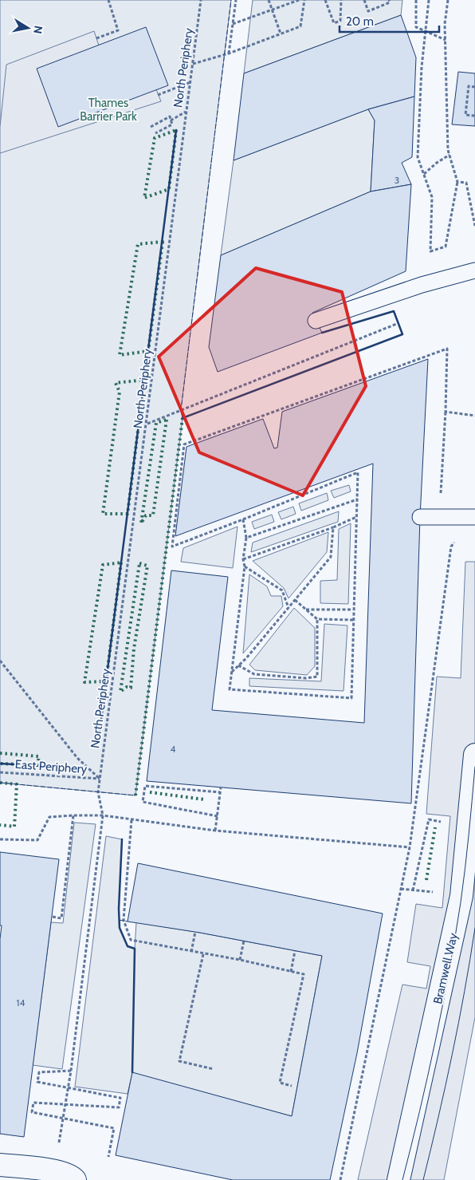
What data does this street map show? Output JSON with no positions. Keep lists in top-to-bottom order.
{
  "streets": {
    "street": ["Bramwell Way"],
    "path": ["North Periphery", "East Periphery"]
  },
  "crossings": [
    ["North Periphery", "East Periphery"]
  ],
  "parks": ["Thames Barrier Park"],
  "house_numbers": ["3", "4", "14"],
  "scale_bar": "20 m",
  "north": "right"
}
